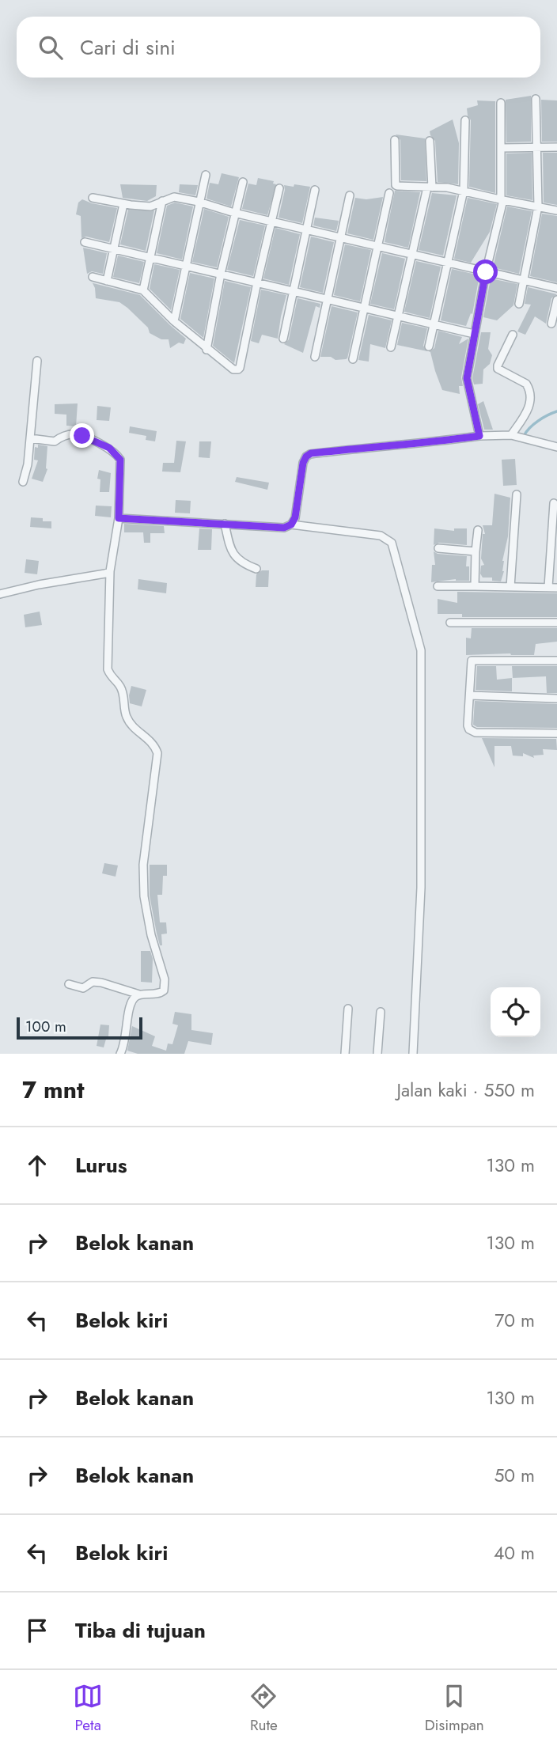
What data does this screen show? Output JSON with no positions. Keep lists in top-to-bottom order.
{
  "scale_bar": "100 m",
  "page": {
    "search": "Cari di sini",
    "scale": "100 m",
    "heading": ["7 mnt", "Jalan kaki · 550 m"],
    "list": [
      ["Lurus", "130 m"],
      ["Belok kanan", "130 m"],
      ["Belok kiri", "70 m"],
      ["Belok kanan", "130 m"],
      ["Belok kanan", "50 m"],
      ["Belok kiri", "40 m"],
      "Tiba di tujuan"
    ],
    "nav": ["Peta", "Rute", "Disimpan"]
  }
}
